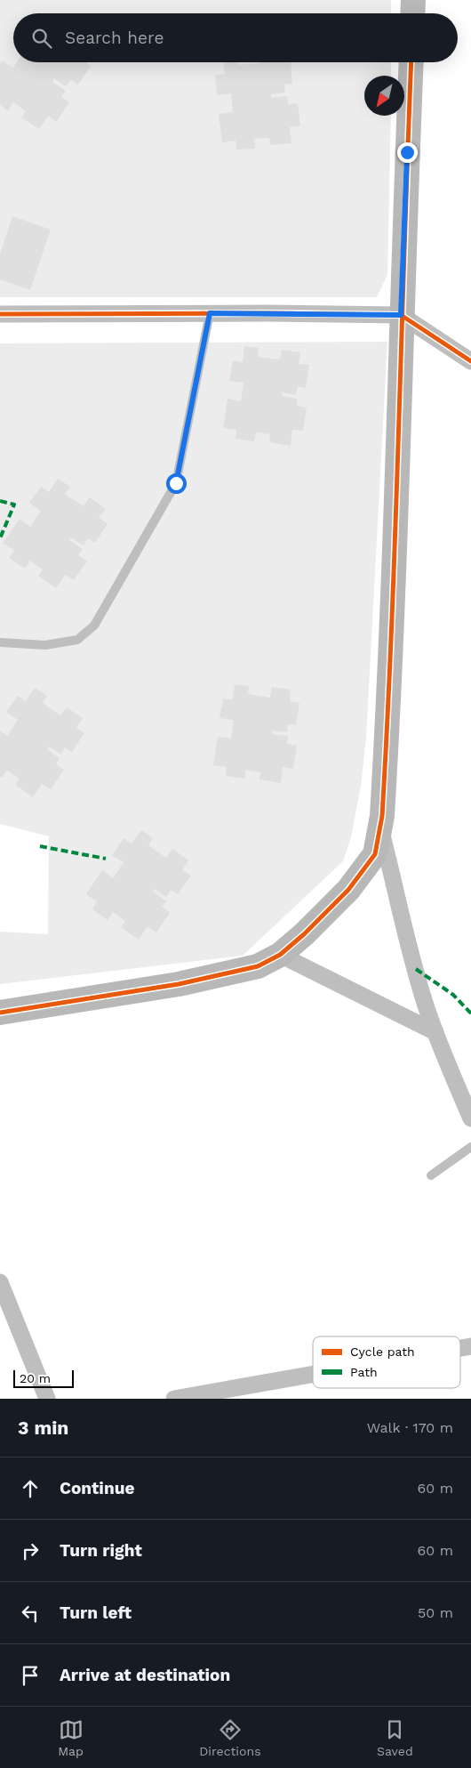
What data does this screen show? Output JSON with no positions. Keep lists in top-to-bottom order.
{
  "legend": ["Cycle path", "Path"],
  "scale_bar": "20 m",
  "north": "bottom left",
  "page": {
    "search": "Search here",
    "scale": "20 m",
    "heading": ["3 min", "Walk · 170 m"],
    "list": [
      ["Continue", "60 m"],
      ["Turn right", "60 m"],
      ["Turn left", "50 m"],
      "Arrive at destination"
    ],
    "nav": ["Map", "Directions", "Saved"]
  }
}
